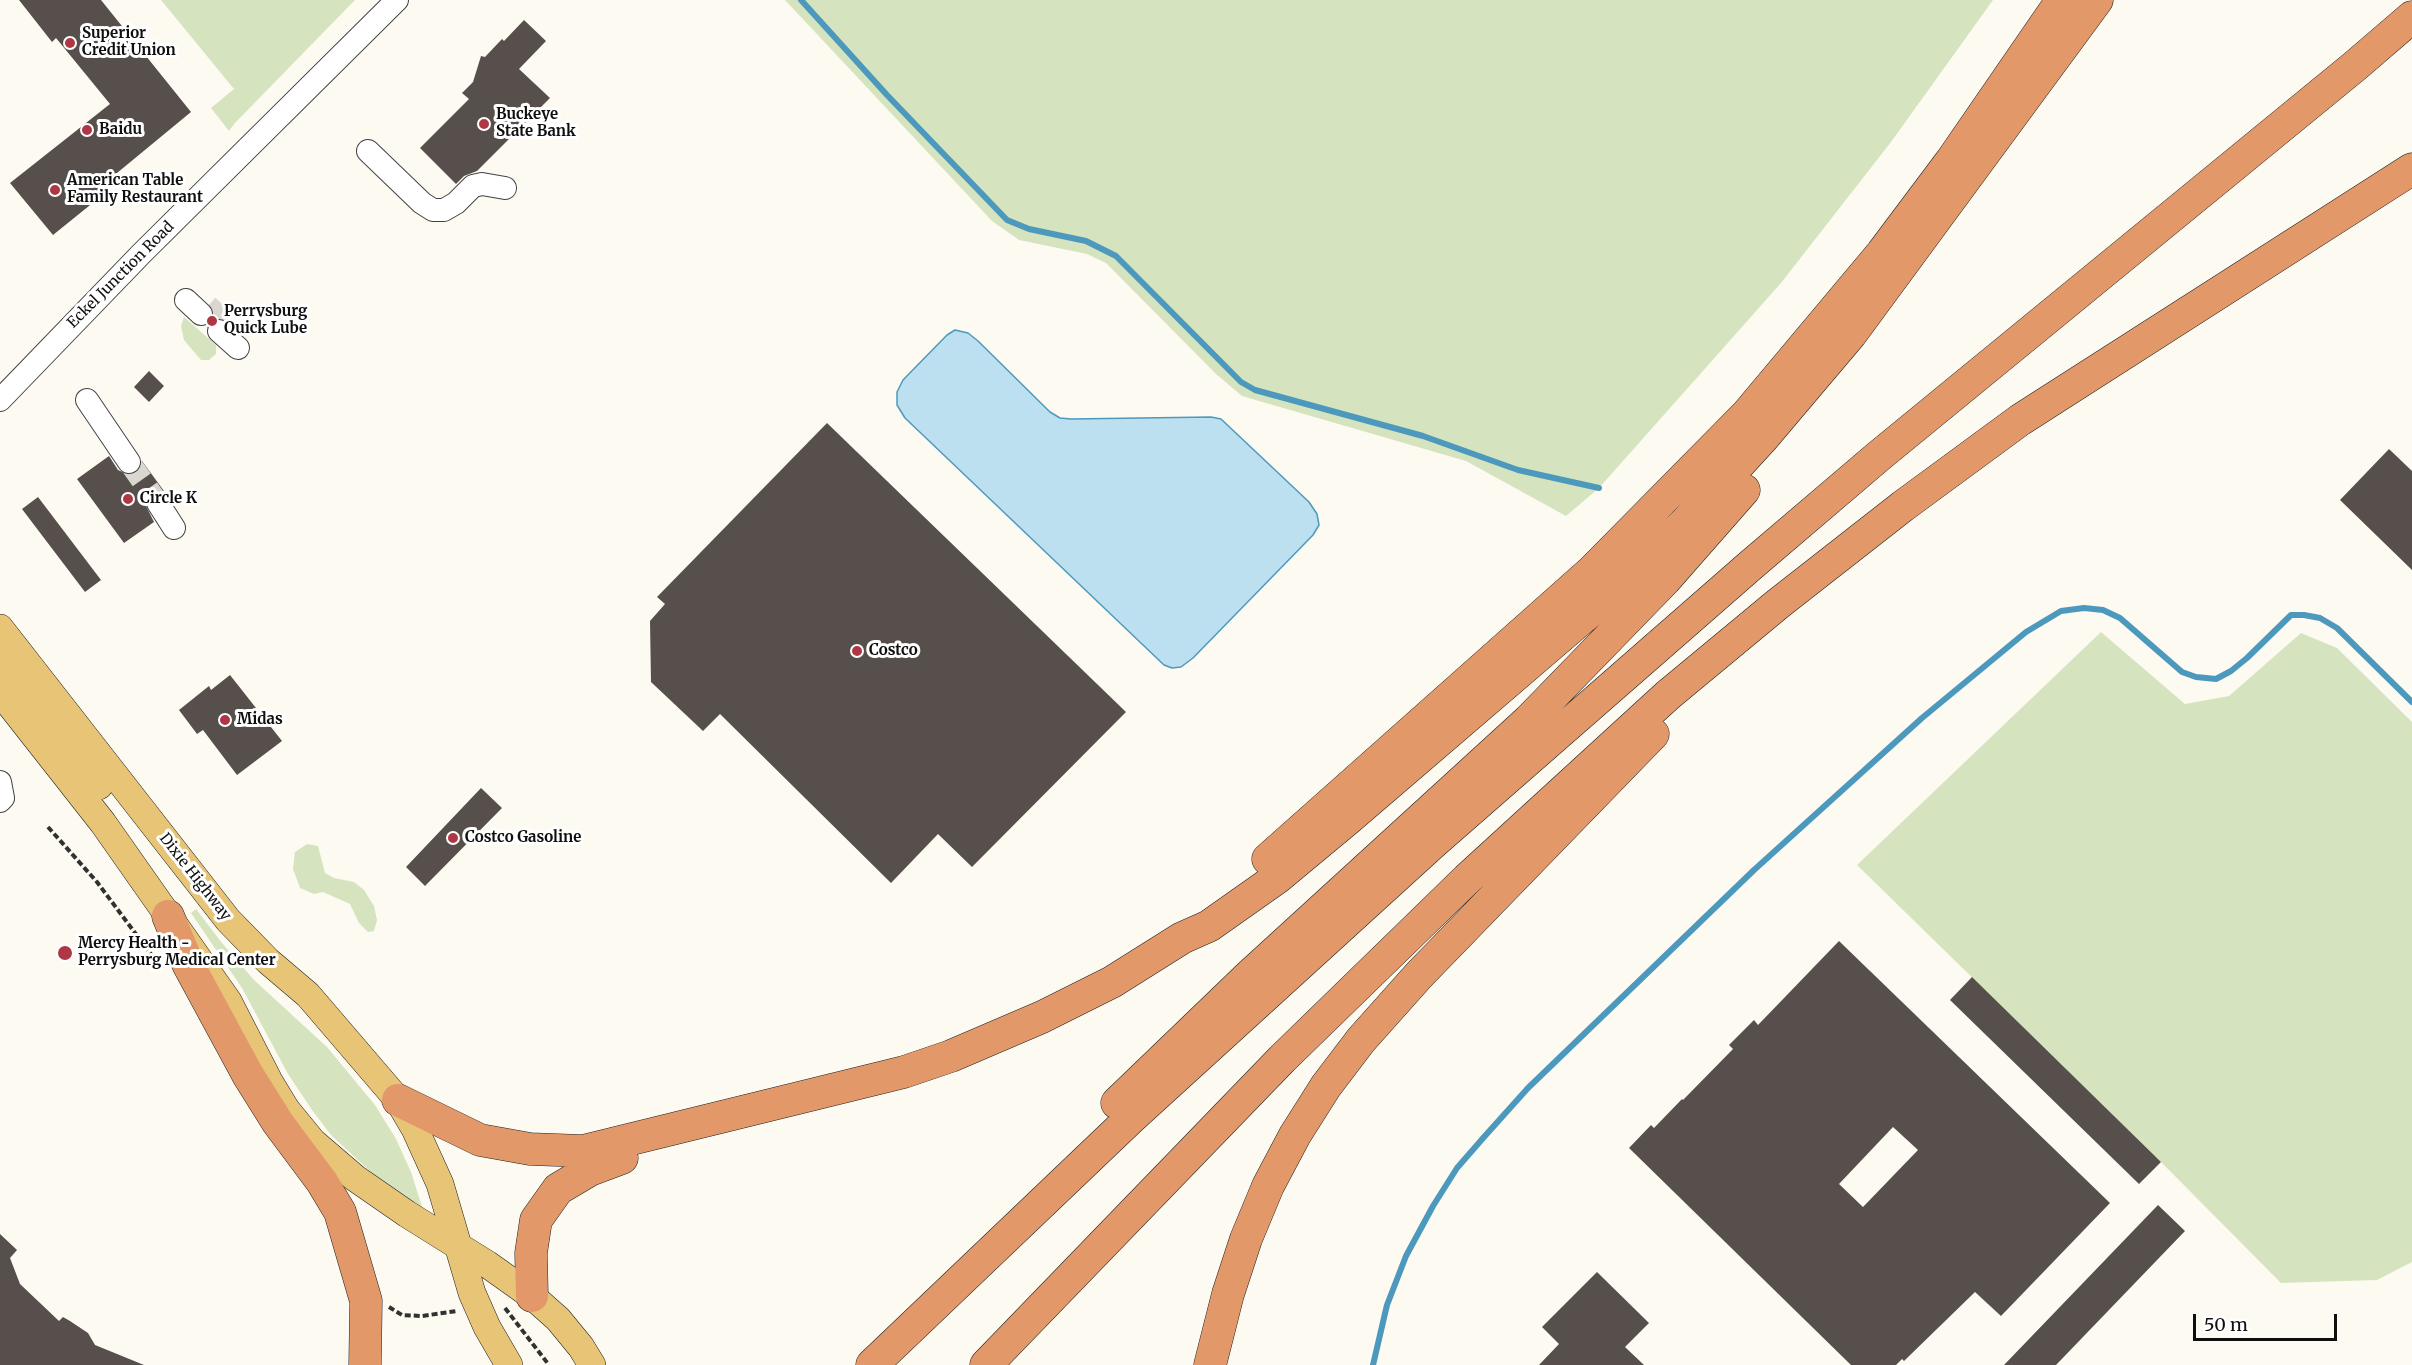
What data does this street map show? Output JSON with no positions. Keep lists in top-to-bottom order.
{
  "streets": {
    "main road": ["Dixie Highway"],
    "street": ["Eckel Junction Road"]
  },
  "places": [
    "Superior Credit Union",
    "Buckeye State Bank",
    "Baidu",
    "American Table Family Restaurant",
    "Perrysburg Quick Lube",
    "Circle K",
    "Costco",
    "Midas",
    "Costco Gasoline",
    "Mercy Health - Perrysburg Medical Center"
  ],
  "scale_bar": "50 m"
}
